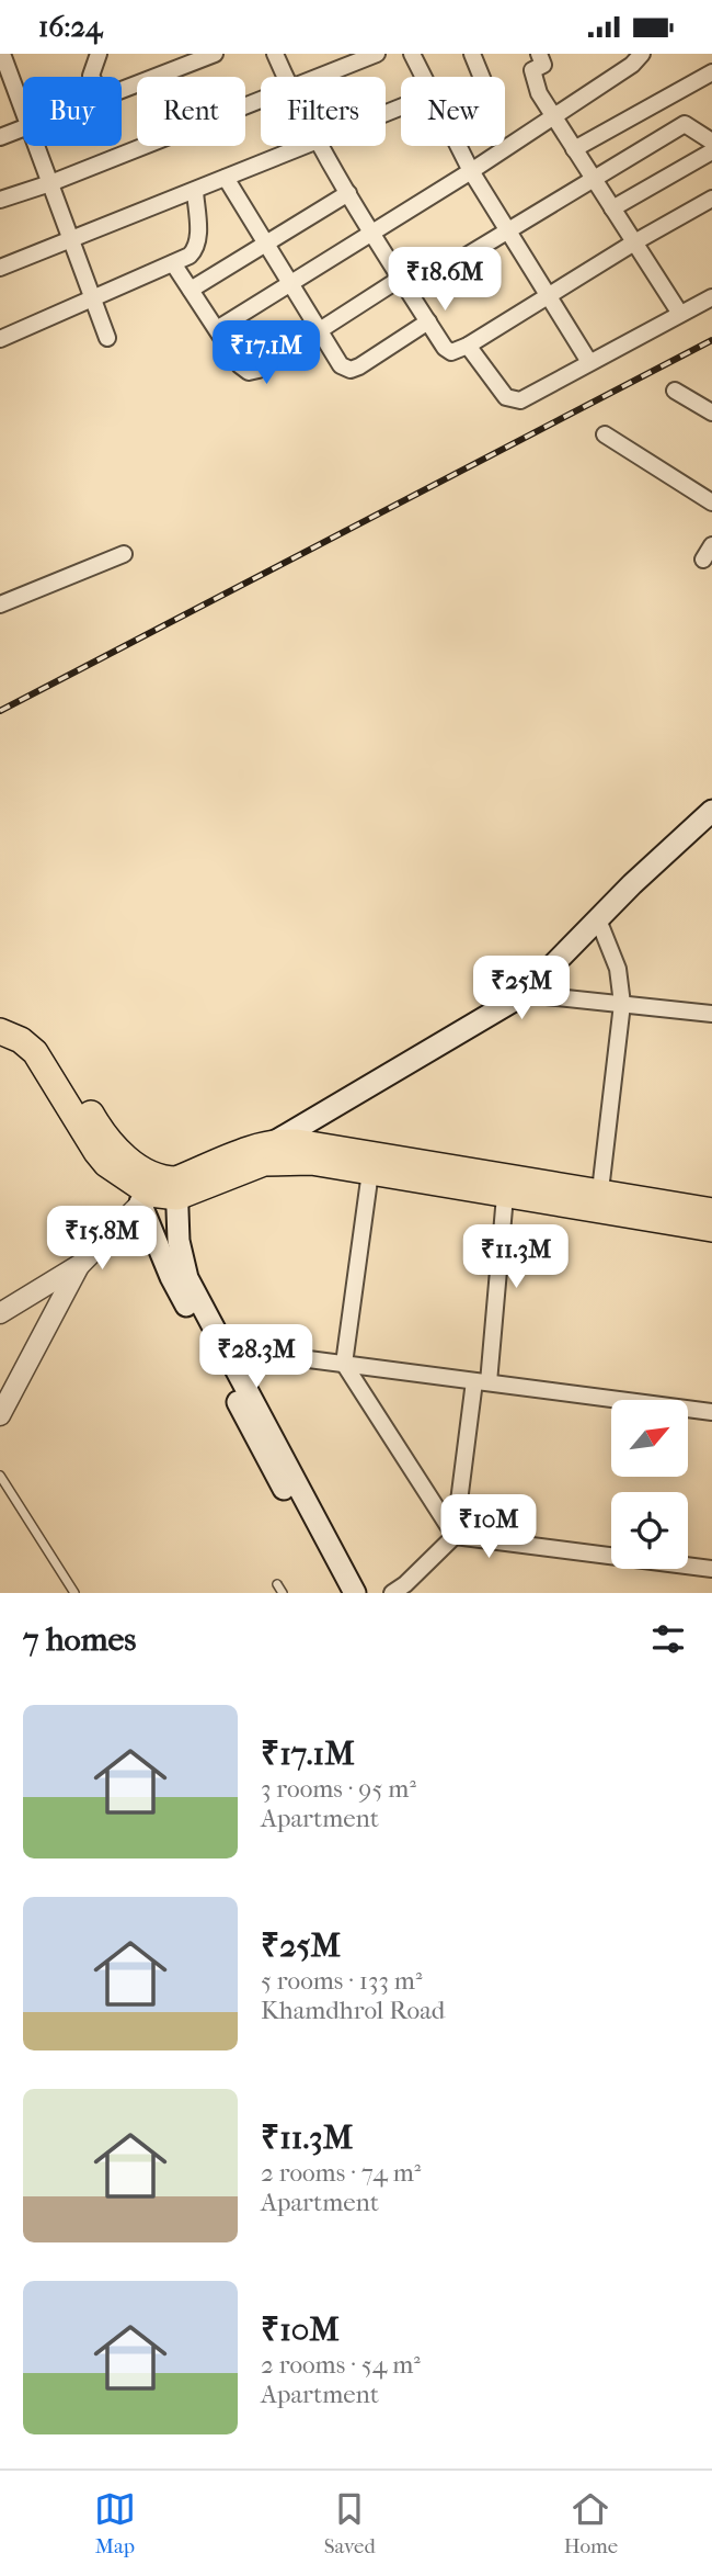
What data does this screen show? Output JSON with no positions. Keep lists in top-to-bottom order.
{
  "north": "top right",
  "page": {
    "status": "16:24",
    "chip": [
      "Buy",
      "Rent",
      "Filters",
      "New"
    ],
    "price": [
      "₹18.6M",
      "₹17.1M",
      "₹25M",
      "₹15.8M",
      "₹11.3M",
      "₹28.3M",
      "₹10M"
    ],
    "heading": "7 homes",
    "list": [
      {
        "name": "₹17.1M",
        "note": "3 rooms · 95 m² · Apartment"
      },
      {
        "name": "₹25M",
        "note": "5 rooms · 133 m² · Khamdhrol Road"
      },
      {
        "name": "₹11.3M",
        "note": "2 rooms · 74 m² · Apartment"
      },
      {
        "name": "₹10M",
        "note": "2 rooms · 54 m² · Apartment"
      }
    ],
    "tabs": ["Map", "Saved", "Home"]
  }
}
